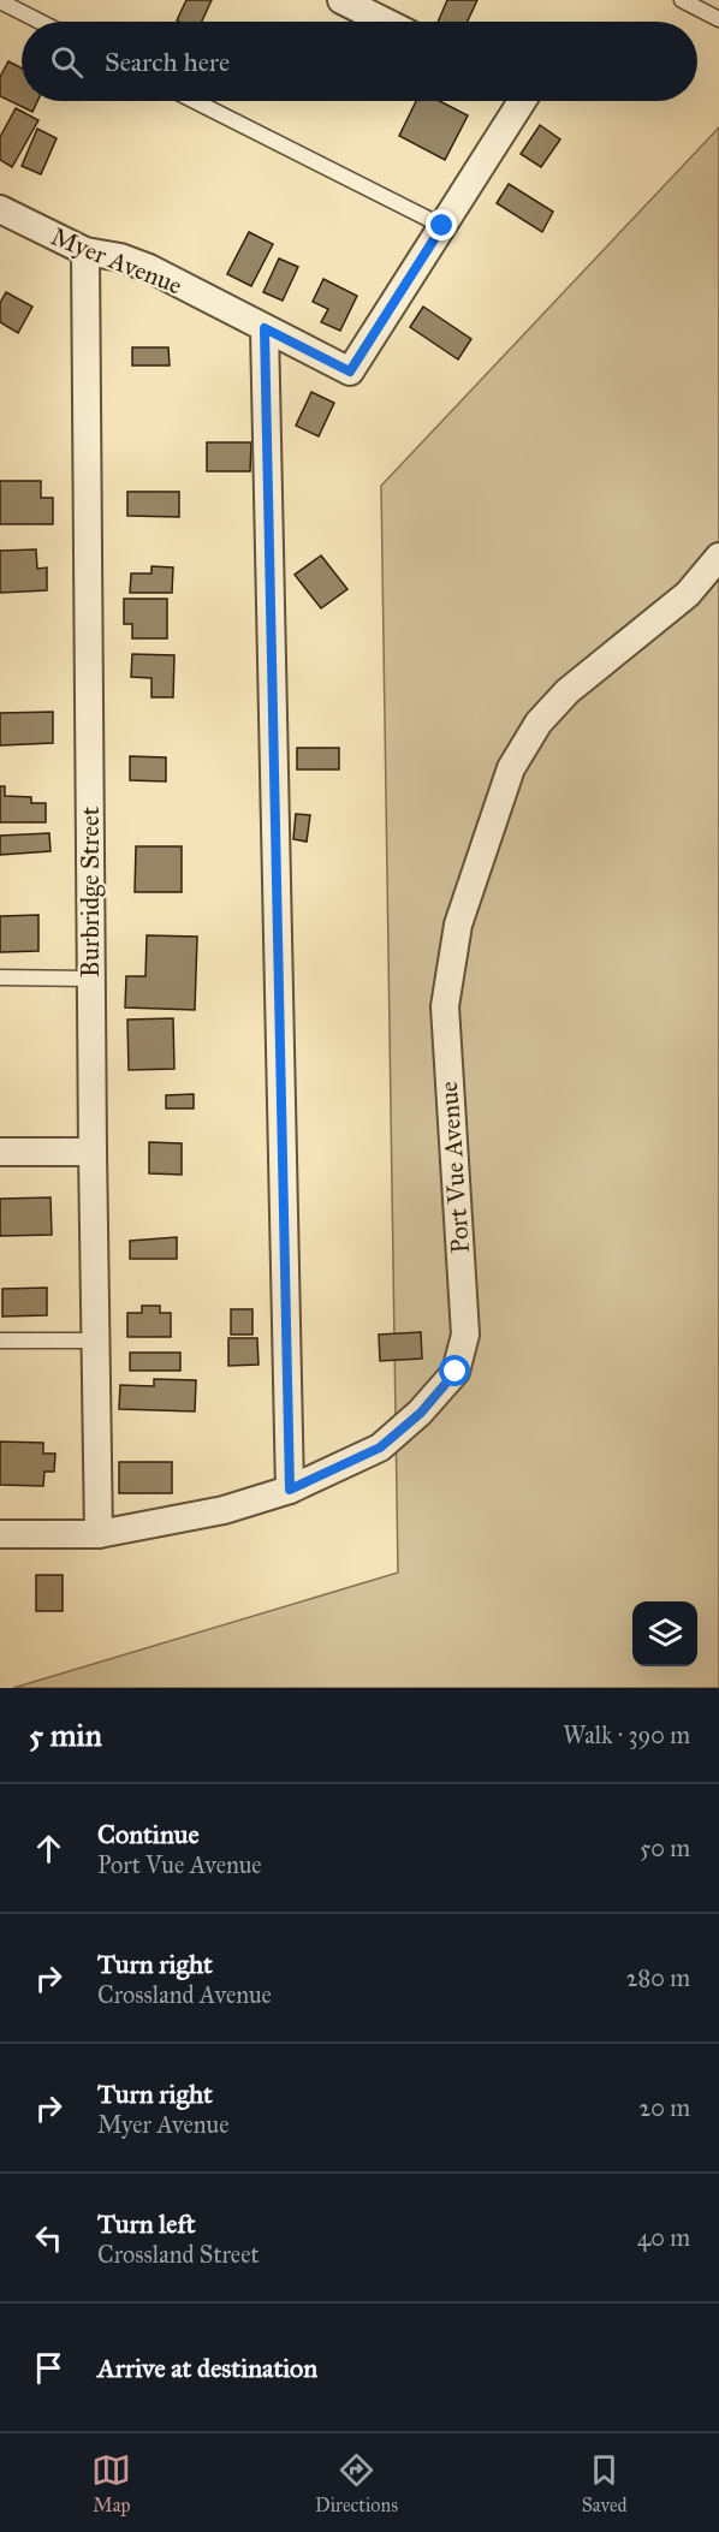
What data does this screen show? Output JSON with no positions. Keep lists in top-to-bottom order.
{
  "streets": {
    "street": ["Myer Avenue", "Burbridge Street", "Port Vue Avenue"]
  },
  "crossings": [
    ["Myer Avenue", "Burbridge Street"],
    ["Burbridge Street", "Port Vue Avenue"]
  ],
  "page": {
    "search": "Search here",
    "heading": ["5 min", "Walk · 390 m"],
    "list": [
      ["Continue", "Port Vue Avenue", "50 m"],
      ["Turn right", "Crossland Avenue", "280 m"],
      ["Turn right", "Myer Avenue", "20 m"],
      ["Turn left", "Crossland Street", "40 m"],
      "Arrive at destination"
    ],
    "nav": ["Map", "Directions", "Saved"]
  }
}
